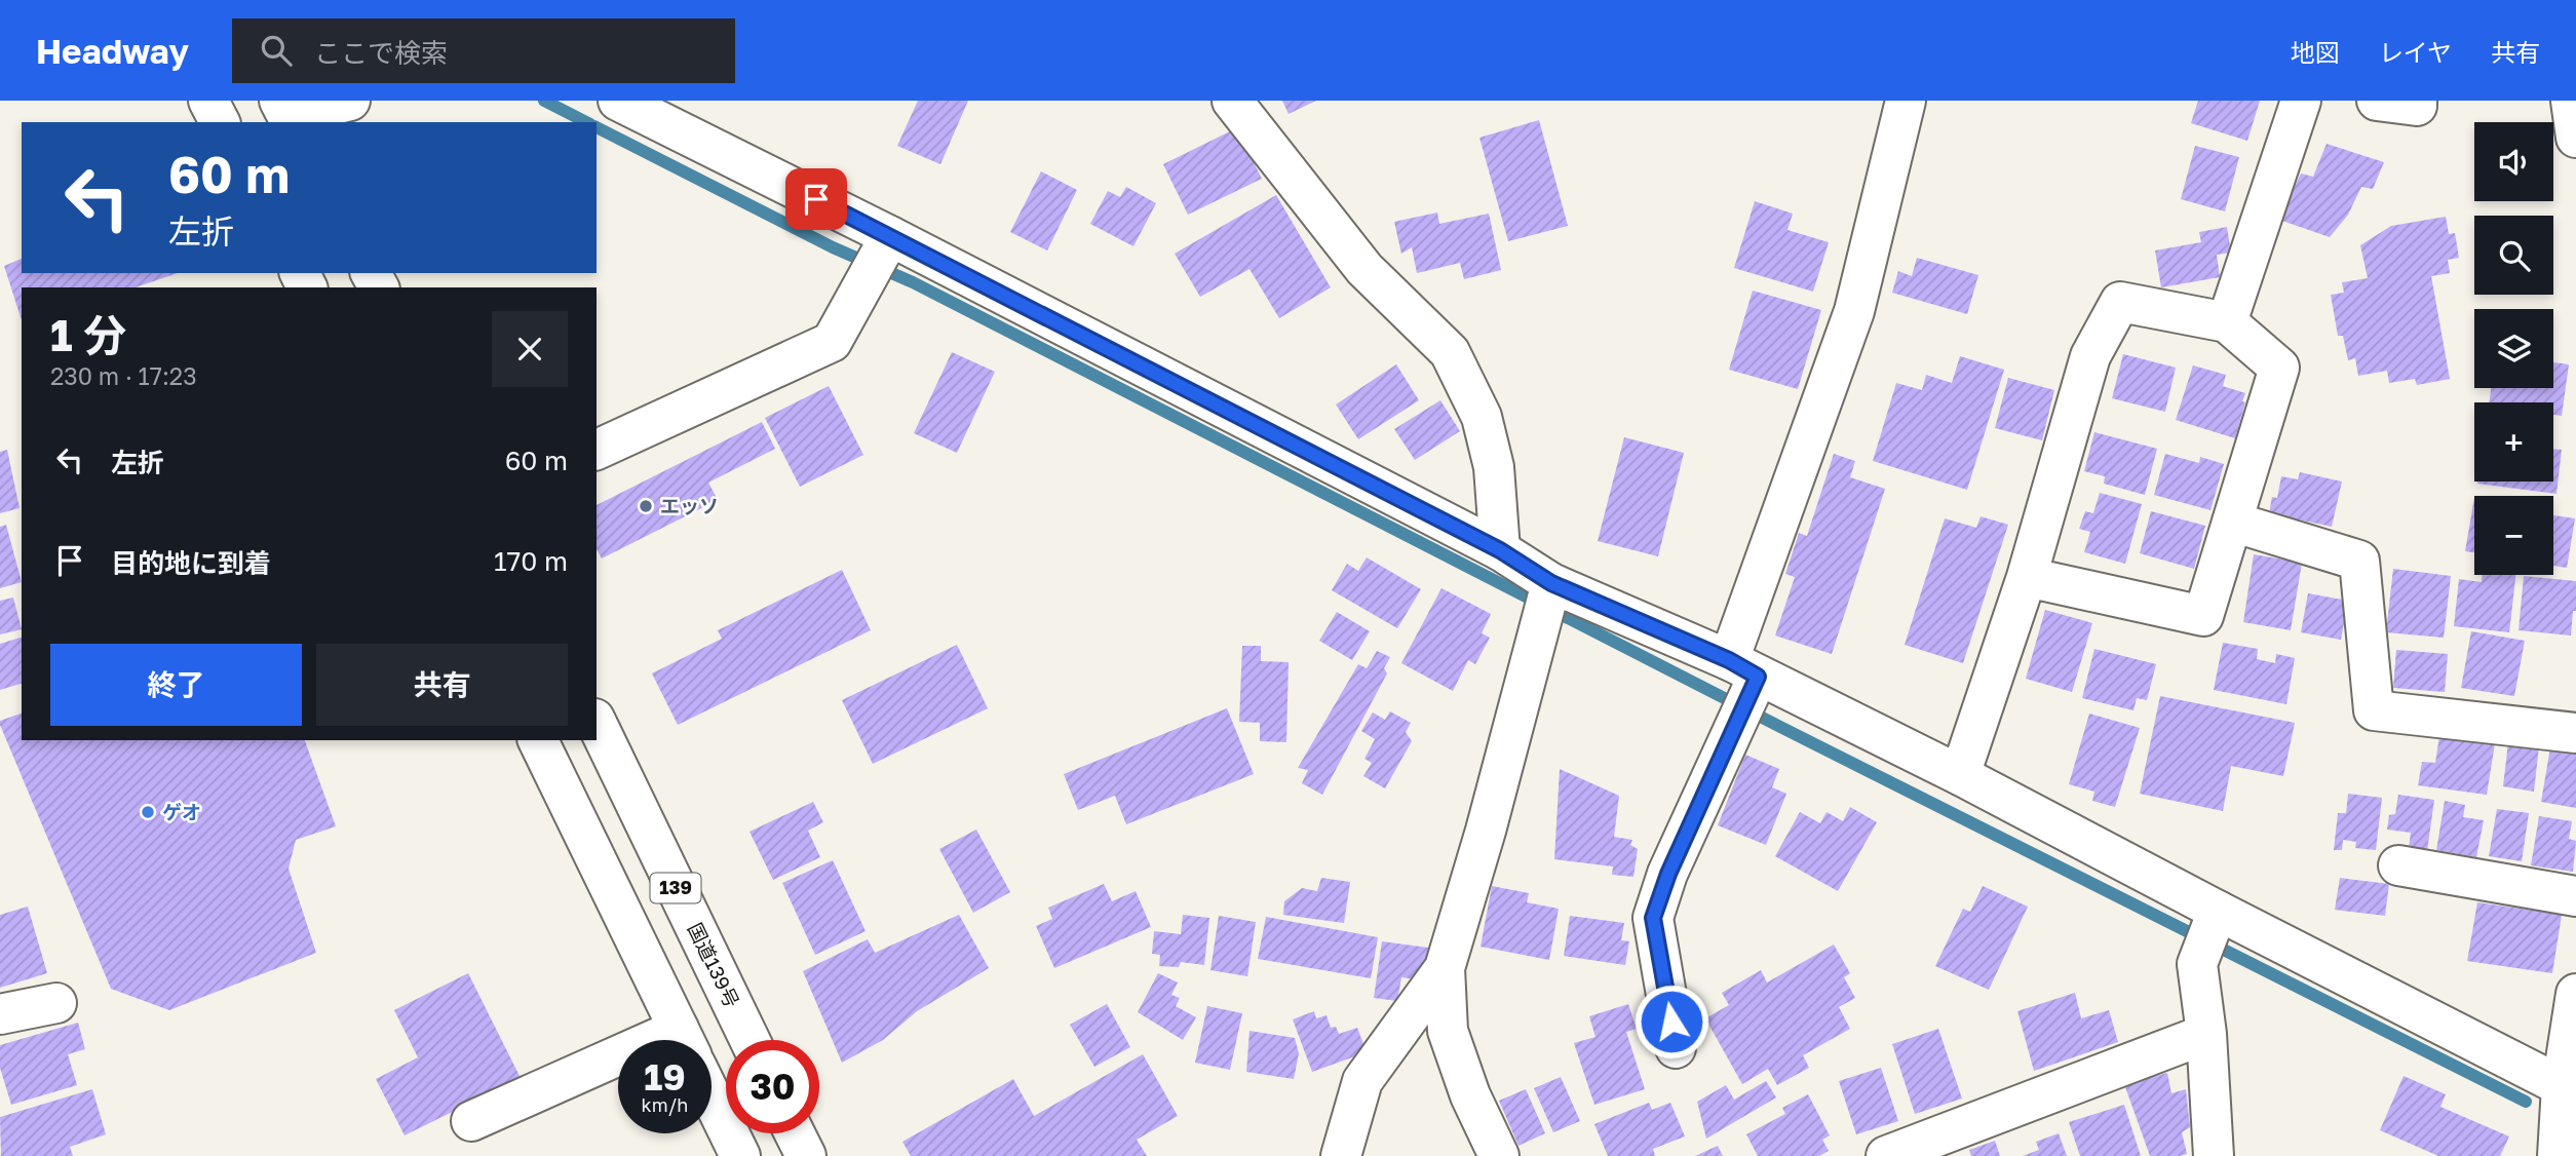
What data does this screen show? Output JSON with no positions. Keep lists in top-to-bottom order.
{
  "streets": {
    "main road": ["139", "国道139号"]
  },
  "places": ["エッソ", "ゲオ"],
  "page": {
    "header": "Headway",
    "search": "ここで検索",
    "nav": ["地図", "レイヤ", "共有"],
    "map_buttons": ["+", "−"],
    "turn": ["60 m", "左折"],
    "heading": ["1 分", "230 m · 17:23"],
    "list": [
      {
        "name": "左折",
        "value": "60 m"
      },
      {
        "name": "目的地に到着",
        "value": "170 m"
      }
    ],
    "buttons": ["終了", "共有"],
    "speed": "19 km/h",
    "limit": "30"
  }
}
